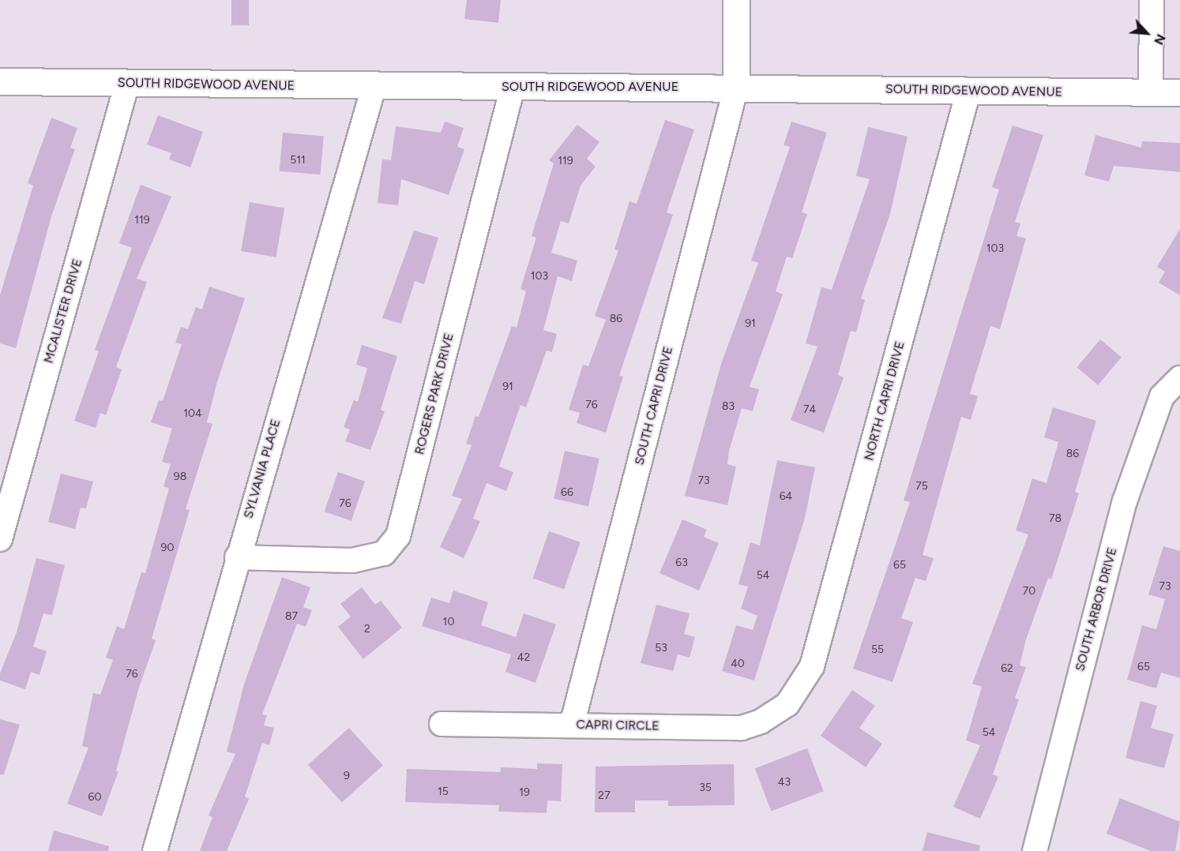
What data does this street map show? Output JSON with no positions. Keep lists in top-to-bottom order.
{
  "streets": {
    "street": [
      "SOUTH RIDGEWOOD AVENUE",
      "MCALISTER DRIVE",
      "ROGERS PARK DRIVE",
      "NORTH CAPRI DRIVE",
      "SOUTH CAPRI DRIVE",
      "SYLVANIA PLACE",
      "SOUTH ARBOR DRIVE",
      "CAPRI CIRCLE"
    ]
  },
  "crossings": [
    ["SOUTH RIDGEWOOD AVENUE", "MCALISTER DRIVE"],
    ["SOUTH RIDGEWOOD AVENUE", "ROGERS PARK DRIVE"],
    ["SOUTH RIDGEWOOD AVENUE", "NORTH CAPRI DRIVE"],
    ["SOUTH RIDGEWOOD AVENUE", "SOUTH CAPRI DRIVE"],
    ["SOUTH RIDGEWOOD AVENUE", "SYLVANIA PLACE"],
    ["ROGERS PARK DRIVE", "SYLVANIA PLACE"],
    ["NORTH CAPRI DRIVE", "CAPRI CIRCLE"],
    ["SOUTH CAPRI DRIVE", "CAPRI CIRCLE"]
  ],
  "house_numbers": [
    "511",
    "119",
    "119",
    "103",
    "103",
    "86",
    "91",
    "91",
    "76",
    "83",
    "74",
    "104",
    "86",
    "98",
    "73",
    "75",
    "66",
    "64",
    "76",
    "78",
    "90",
    "63",
    "65",
    "54",
    "73",
    "70",
    "87",
    "10",
    "2",
    "53",
    "55",
    "42",
    "40",
    "65",
    "62",
    "76",
    "54",
    "9",
    "43",
    "35",
    "15",
    "19",
    "27",
    "60"
  ],
  "north": "bottom right"
}
